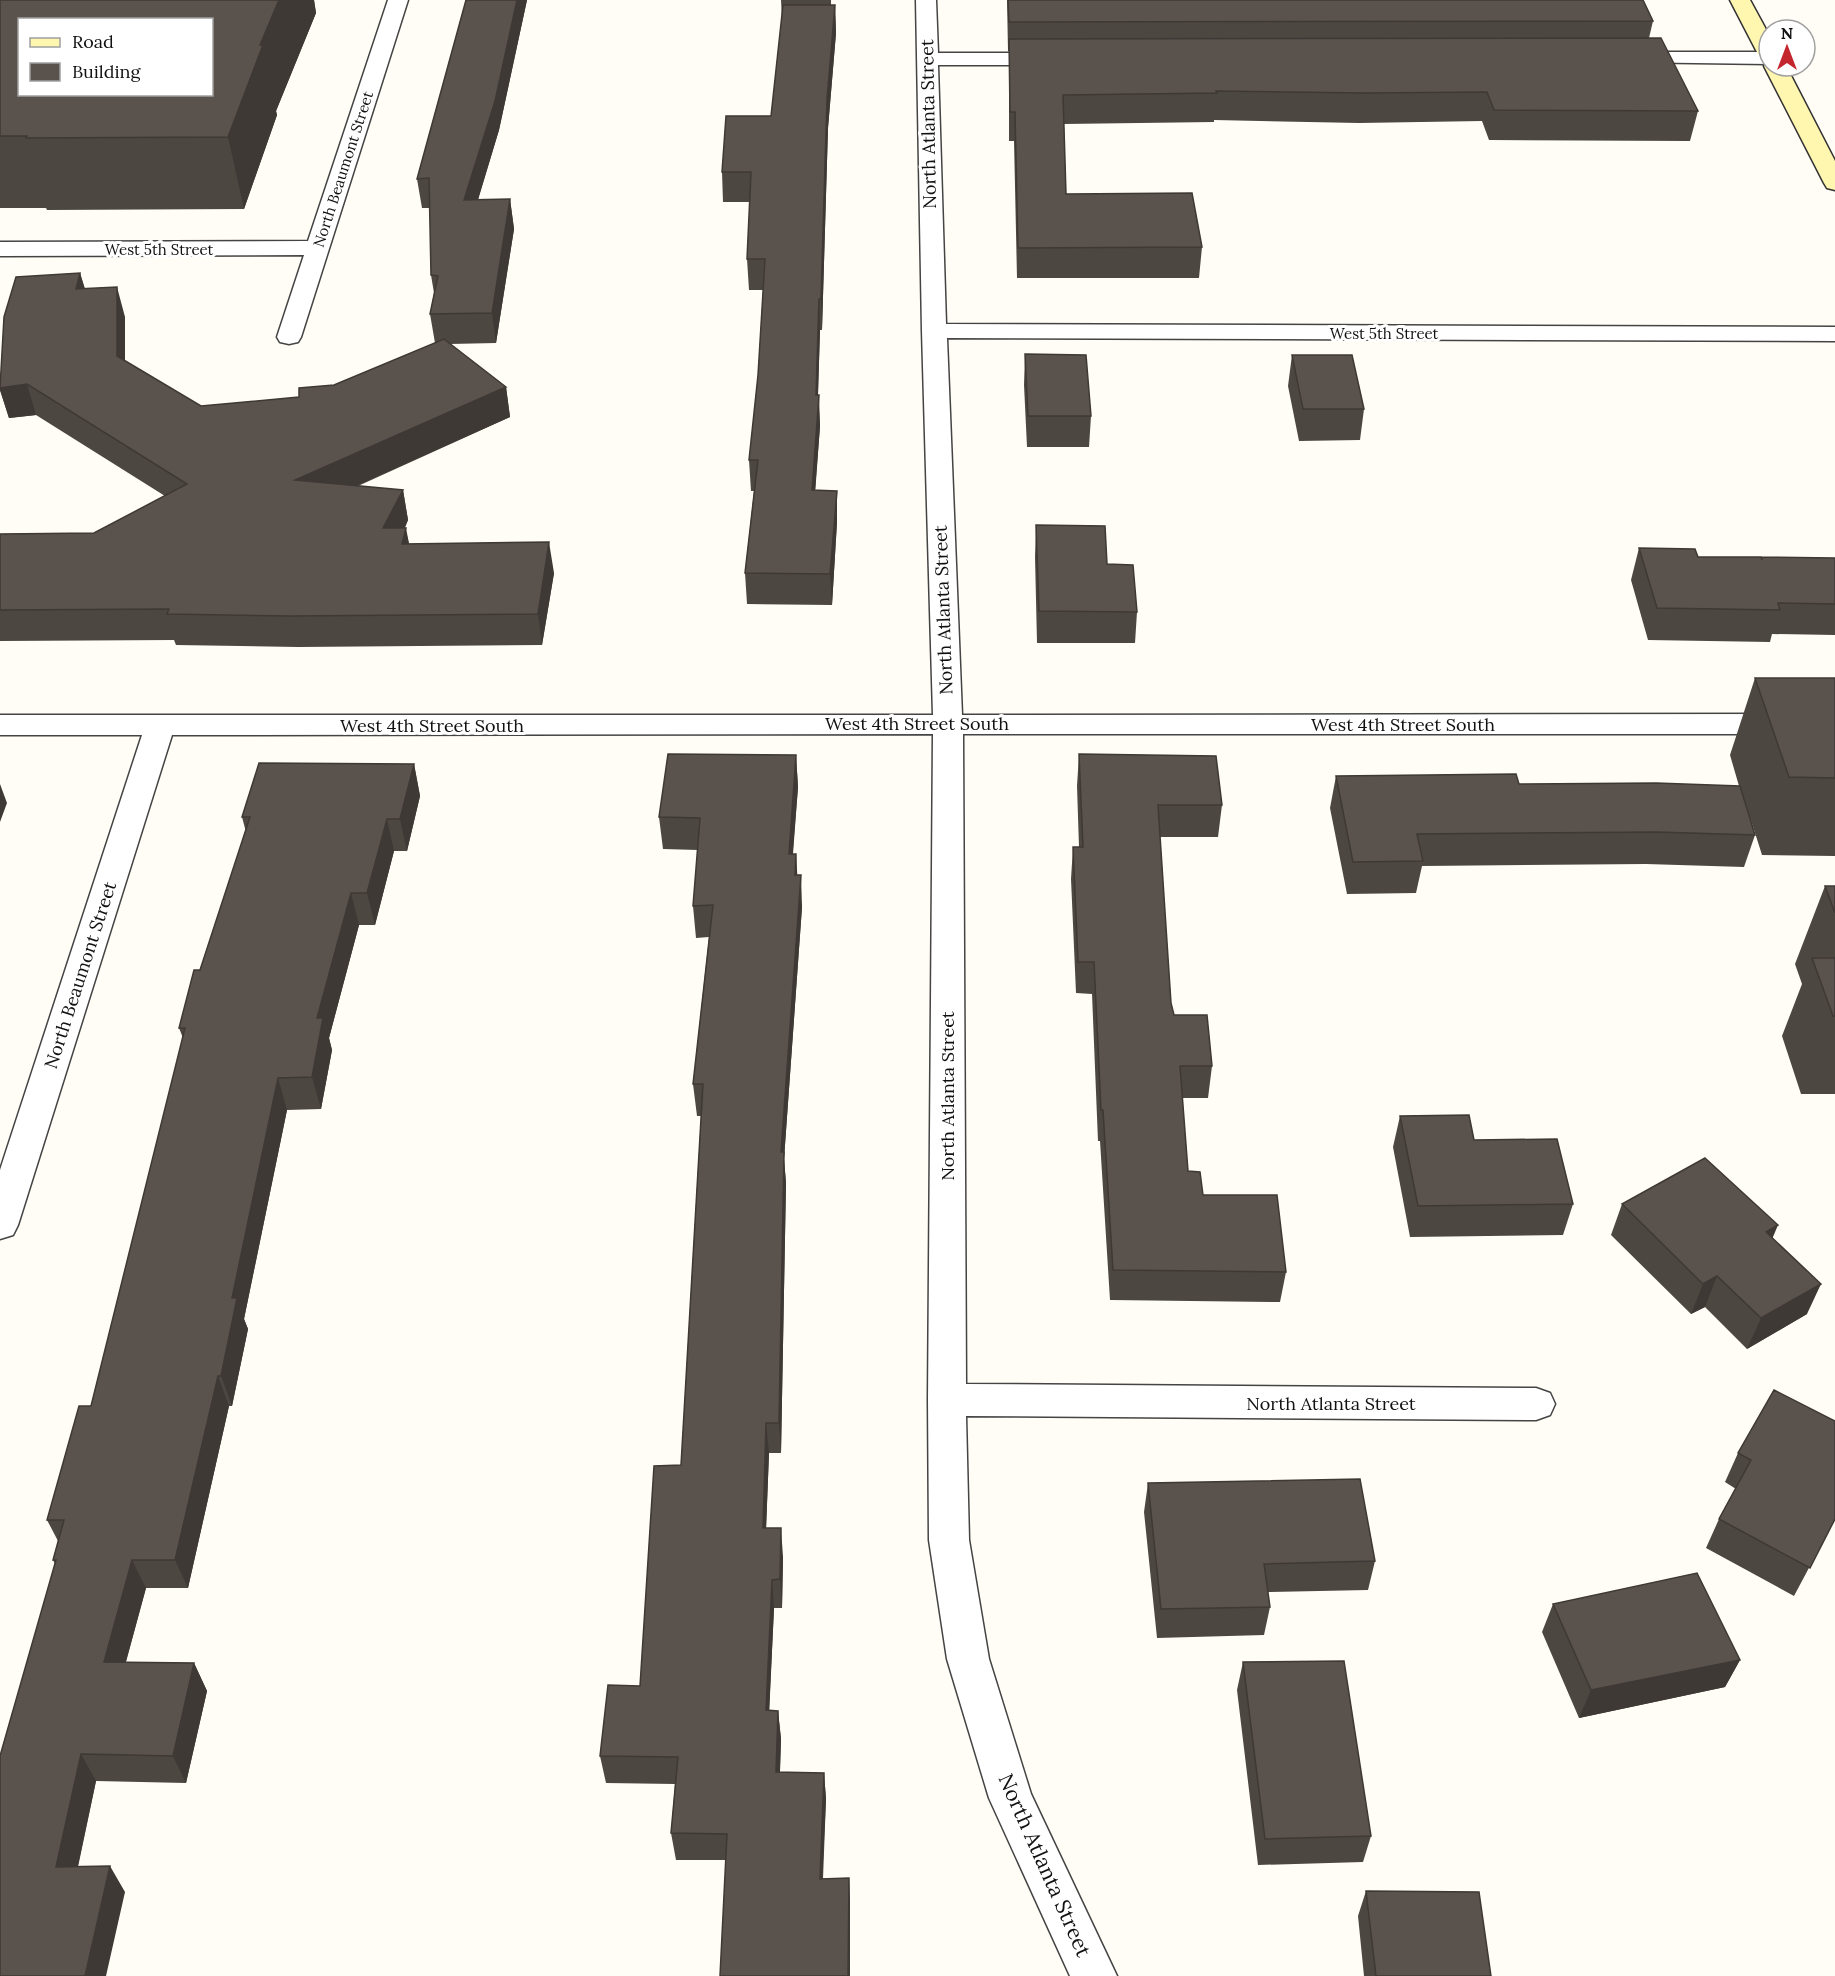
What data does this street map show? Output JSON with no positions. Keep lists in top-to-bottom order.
{
  "streets": {
    "street": [
      "North Atlanta Street",
      "North Beaumont Street",
      "West 5th Street",
      "West 4th Street South"
    ]
  },
  "crossings": [
    ["North Atlanta Street", "West 5th Street"],
    ["North Atlanta Street", "West 4th Street South"],
    ["North Beaumont Street", "West 5th Street"],
    ["North Beaumont Street", "West 4th Street South"]
  ],
  "legend": ["Road", "Building"],
  "north": "top"
}
